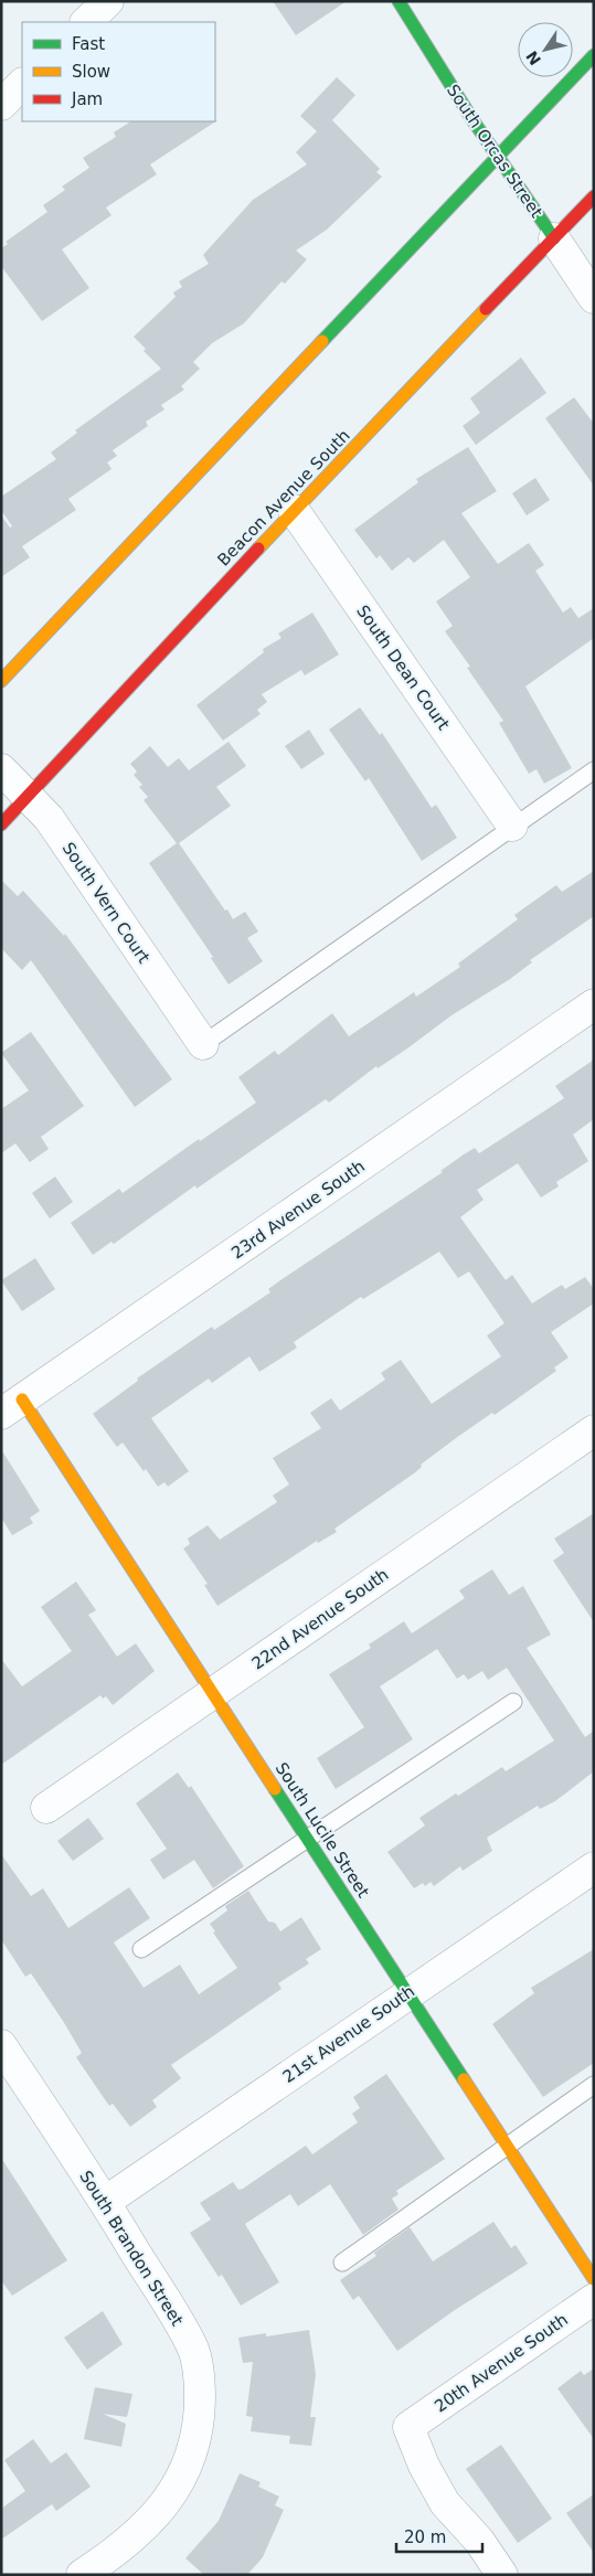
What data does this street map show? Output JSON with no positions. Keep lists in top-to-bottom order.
{
  "streets": {
    "main road": ["South Orcas Street", "Beacon Avenue South", "South Lucile Street"],
    "street": [
      "South Dean Court",
      "South Vern Court",
      "23rd Avenue South",
      "22nd Avenue South",
      "21st Avenue South",
      "South Brandon Street",
      "20th Avenue South"
    ]
  },
  "crossings": [
    ["South Orcas Street", "Beacon Avenue South"],
    ["Beacon Avenue South", "South Dean Court"],
    ["Beacon Avenue South", "South Vern Court"],
    ["23rd Avenue South", "South Lucile Street"],
    ["22nd Avenue South", "South Lucile Street"],
    ["South Lucile Street", "21st Avenue South"],
    ["21st Avenue South", "South Brandon Street"]
  ],
  "legend": ["Fast", "Slow", "Jam"],
  "scale_bar": "20 m",
  "north": "bottom left"
}
